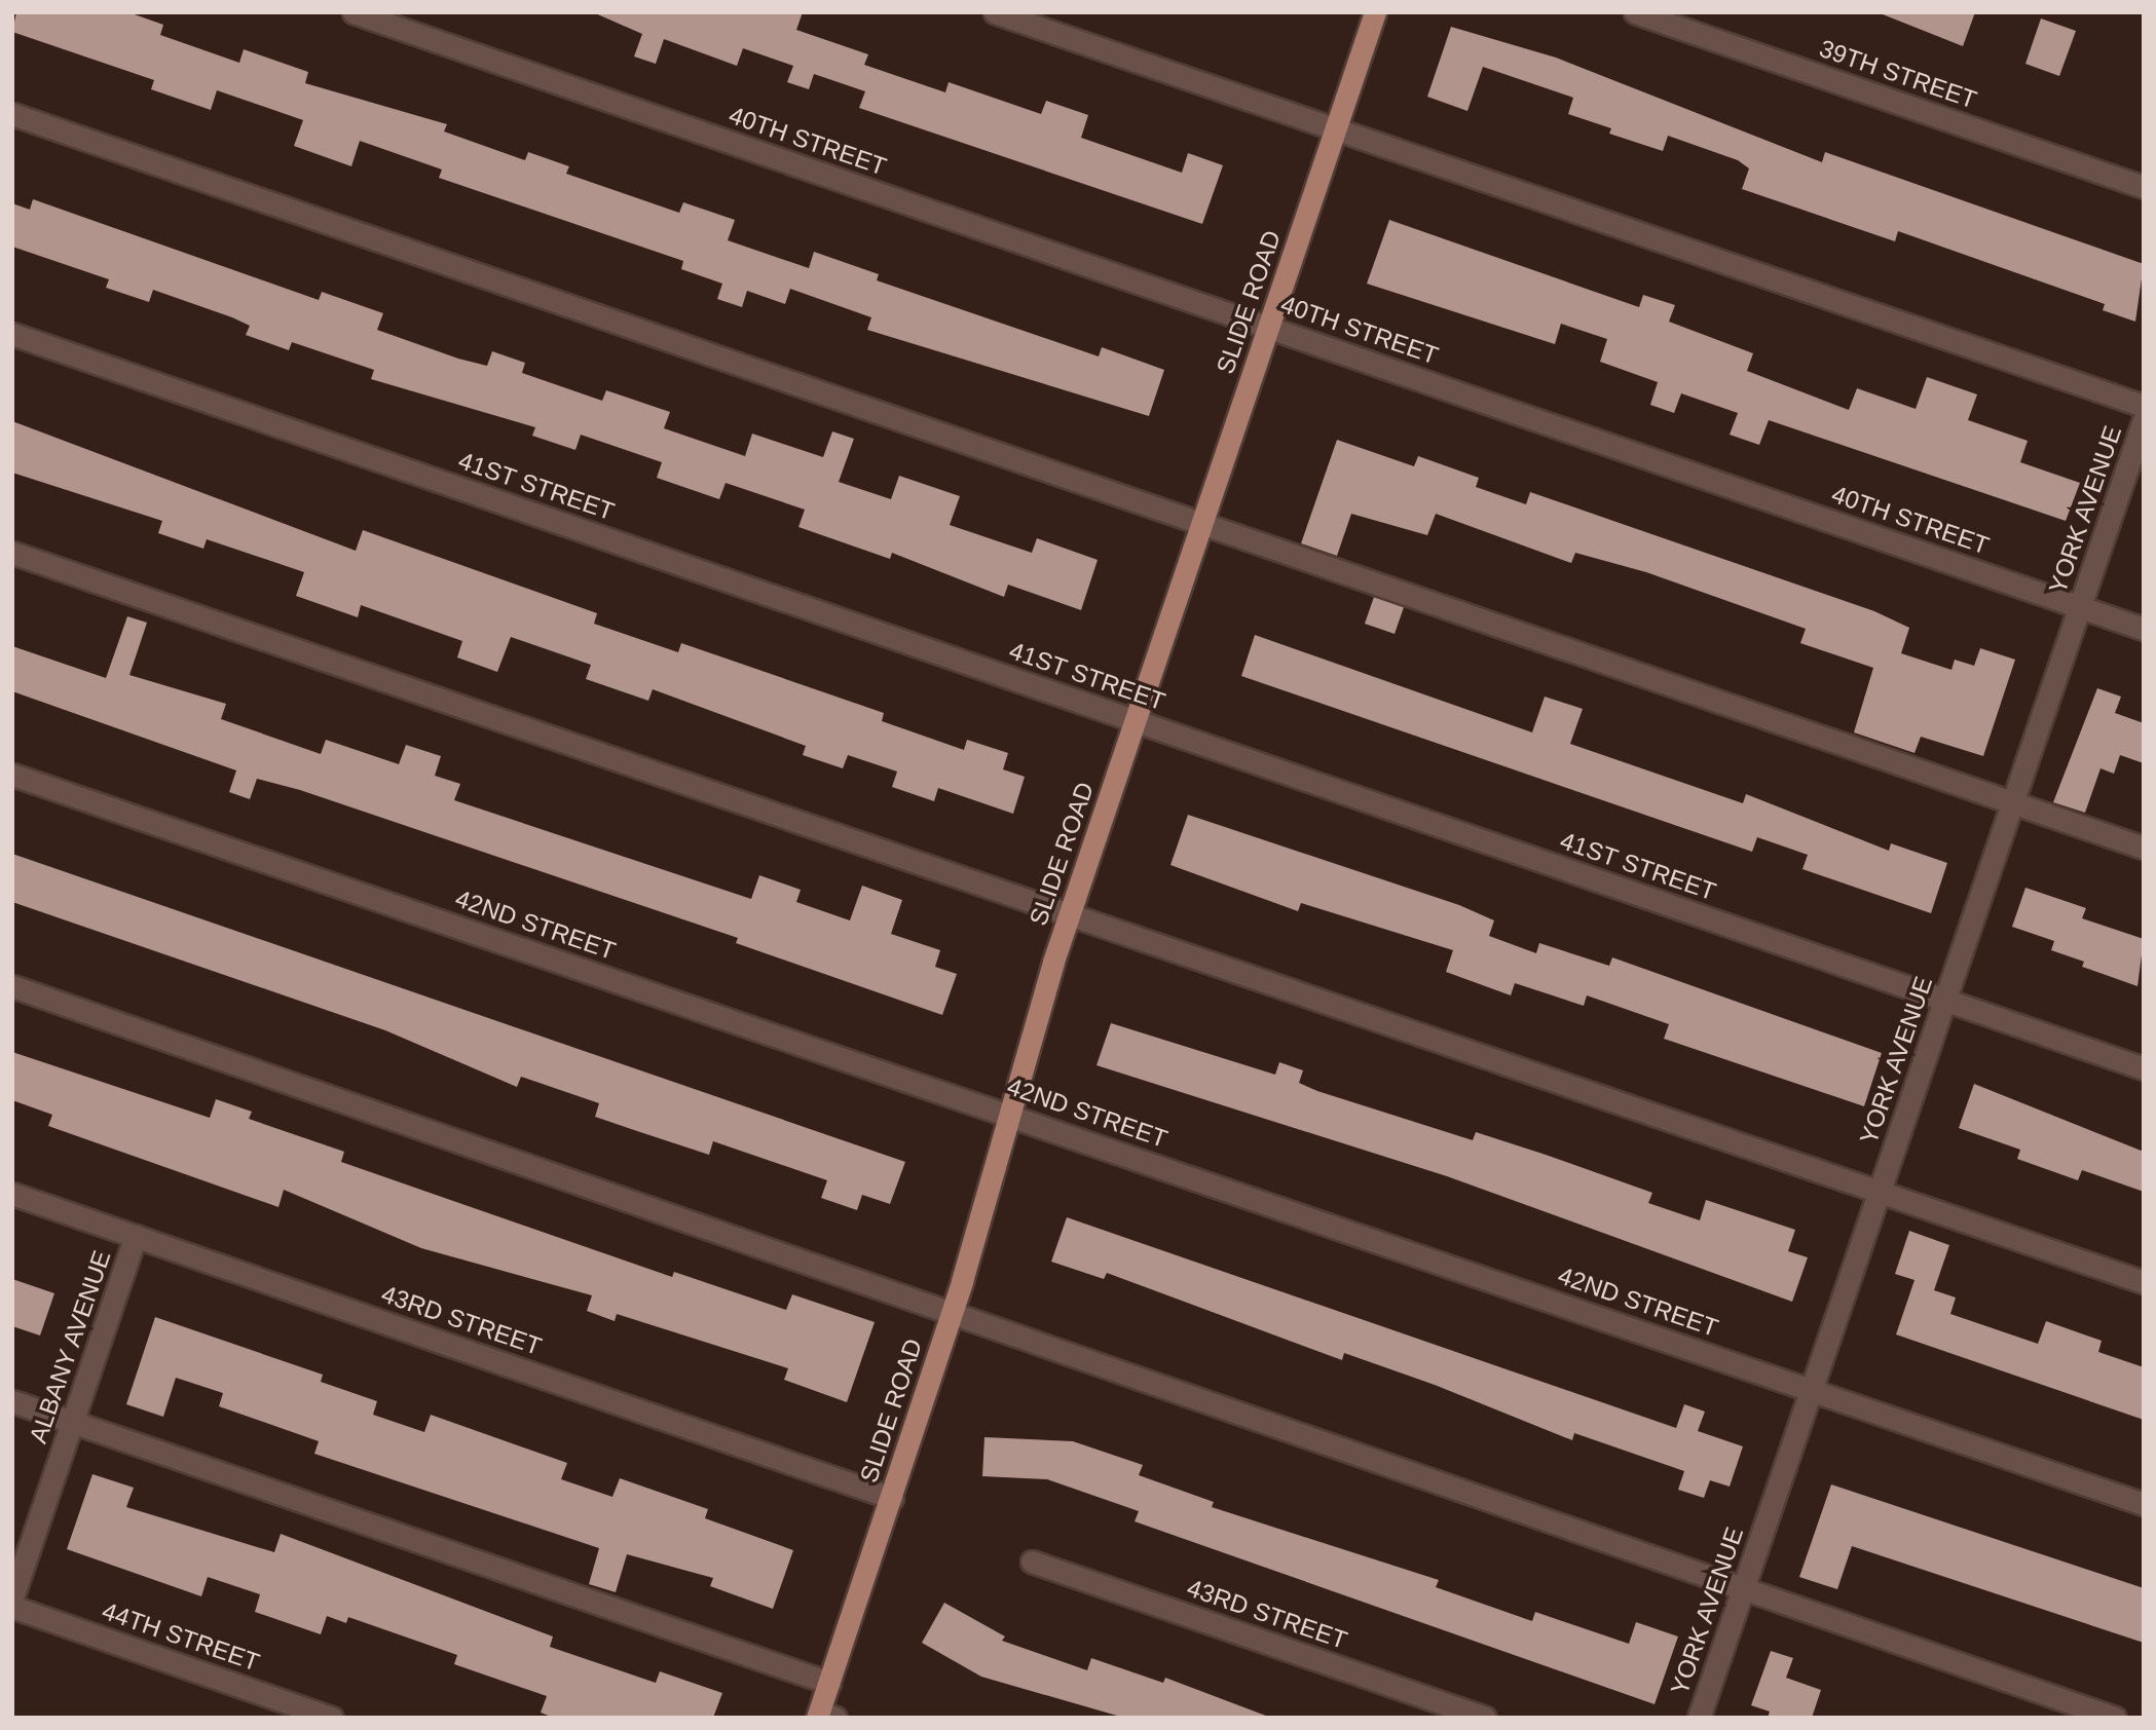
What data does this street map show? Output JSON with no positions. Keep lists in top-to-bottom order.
{
  "streets": {
    "main road": ["SLIDE ROAD"],
    "street": [
      "39TH STREET",
      "40TH STREET",
      "41ST STREET",
      "YORK AVENUE",
      "42ND STREET",
      "43RD STREET",
      "ALBANY AVENUE",
      "44TH STREET"
    ]
  },
  "crossings": [
    ["40TH STREET", "SLIDE ROAD"],
    ["40TH STREET", "YORK AVENUE"],
    ["SLIDE ROAD", "41ST STREET"],
    ["SLIDE ROAD", "42ND STREET"],
    ["SLIDE ROAD", "43RD STREET"],
    ["41ST STREET", "YORK AVENUE"],
    ["YORK AVENUE", "42ND STREET"],
    ["43RD STREET", "ALBANY AVENUE"]
  ]
}
